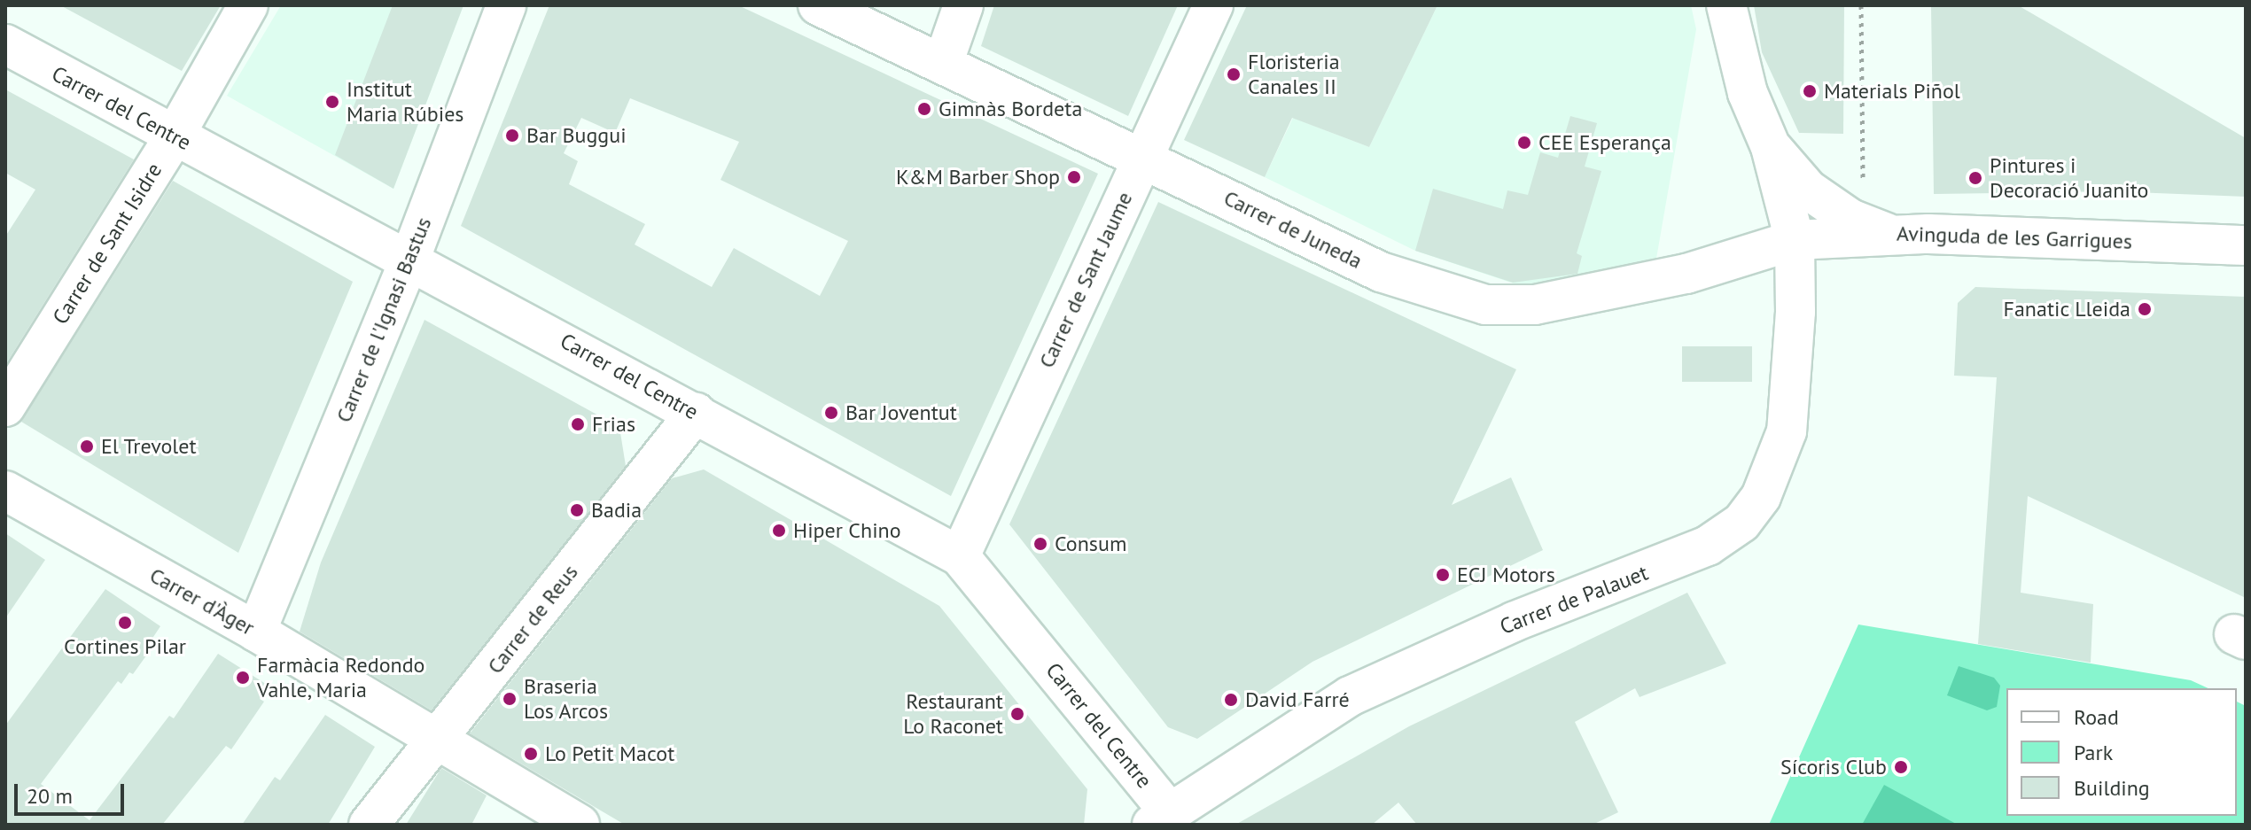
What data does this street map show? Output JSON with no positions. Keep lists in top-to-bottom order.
{
  "streets": {
    "street": [
      "Carrer del Centre",
      "Carrer de Juneda",
      "Avinguda de les Garrigues",
      "Carrer de Sant Isidre",
      "Carrer de Sant Jaume",
      "Carrer de l'Ignasi Bastus",
      "Carrer de Palauet",
      "Carrer d'Àger",
      "Carrer de Reus"
    ]
  },
  "crossings": [
    ["Carrer del Centre", "Carrer de Sant Isidre"],
    ["Carrer del Centre", "Carrer de Sant Jaume"],
    ["Carrer del Centre", "Carrer de l'Ignasi Bastus"],
    ["Carrer del Centre", "Carrer de Palauet"],
    ["Carrer del Centre", "Carrer de Reus"],
    ["Carrer de Juneda", "Avinguda de les Garrigues"],
    ["Carrer de Juneda", "Carrer de Sant Jaume"],
    ["Carrer de Juneda", "Carrer de Palauet"],
    ["Carrer de l'Ignasi Bastus", "Carrer d'Àger"],
    ["Carrer d'Àger", "Carrer de Reus"]
  ],
  "places": [
    "Floristeria Canales II",
    "Materials Piñol",
    "Institut Maria Rúbies",
    "Gimnàs Bordeta",
    "Bar Buggui",
    "CEE Esperança",
    "K&M Barber Shop",
    "Pintures i Decoració Juanito",
    "Fanatic Lleida",
    "Bar Joventut",
    "Frias",
    "El Trevolet",
    "Badia",
    "Hiper Chino",
    "Consum",
    "ECJ Motors",
    "Cortines Pilar",
    "Farmàcia Redondo Vahle, Maria",
    "Braseria Los Arcos",
    "David Farré",
    "Restaurant Lo Raconet",
    "Lo Petit Macot",
    "Sícoris Club"
  ],
  "legend": ["Road", "Park", "Building"],
  "scale_bar": "20 m"
}
